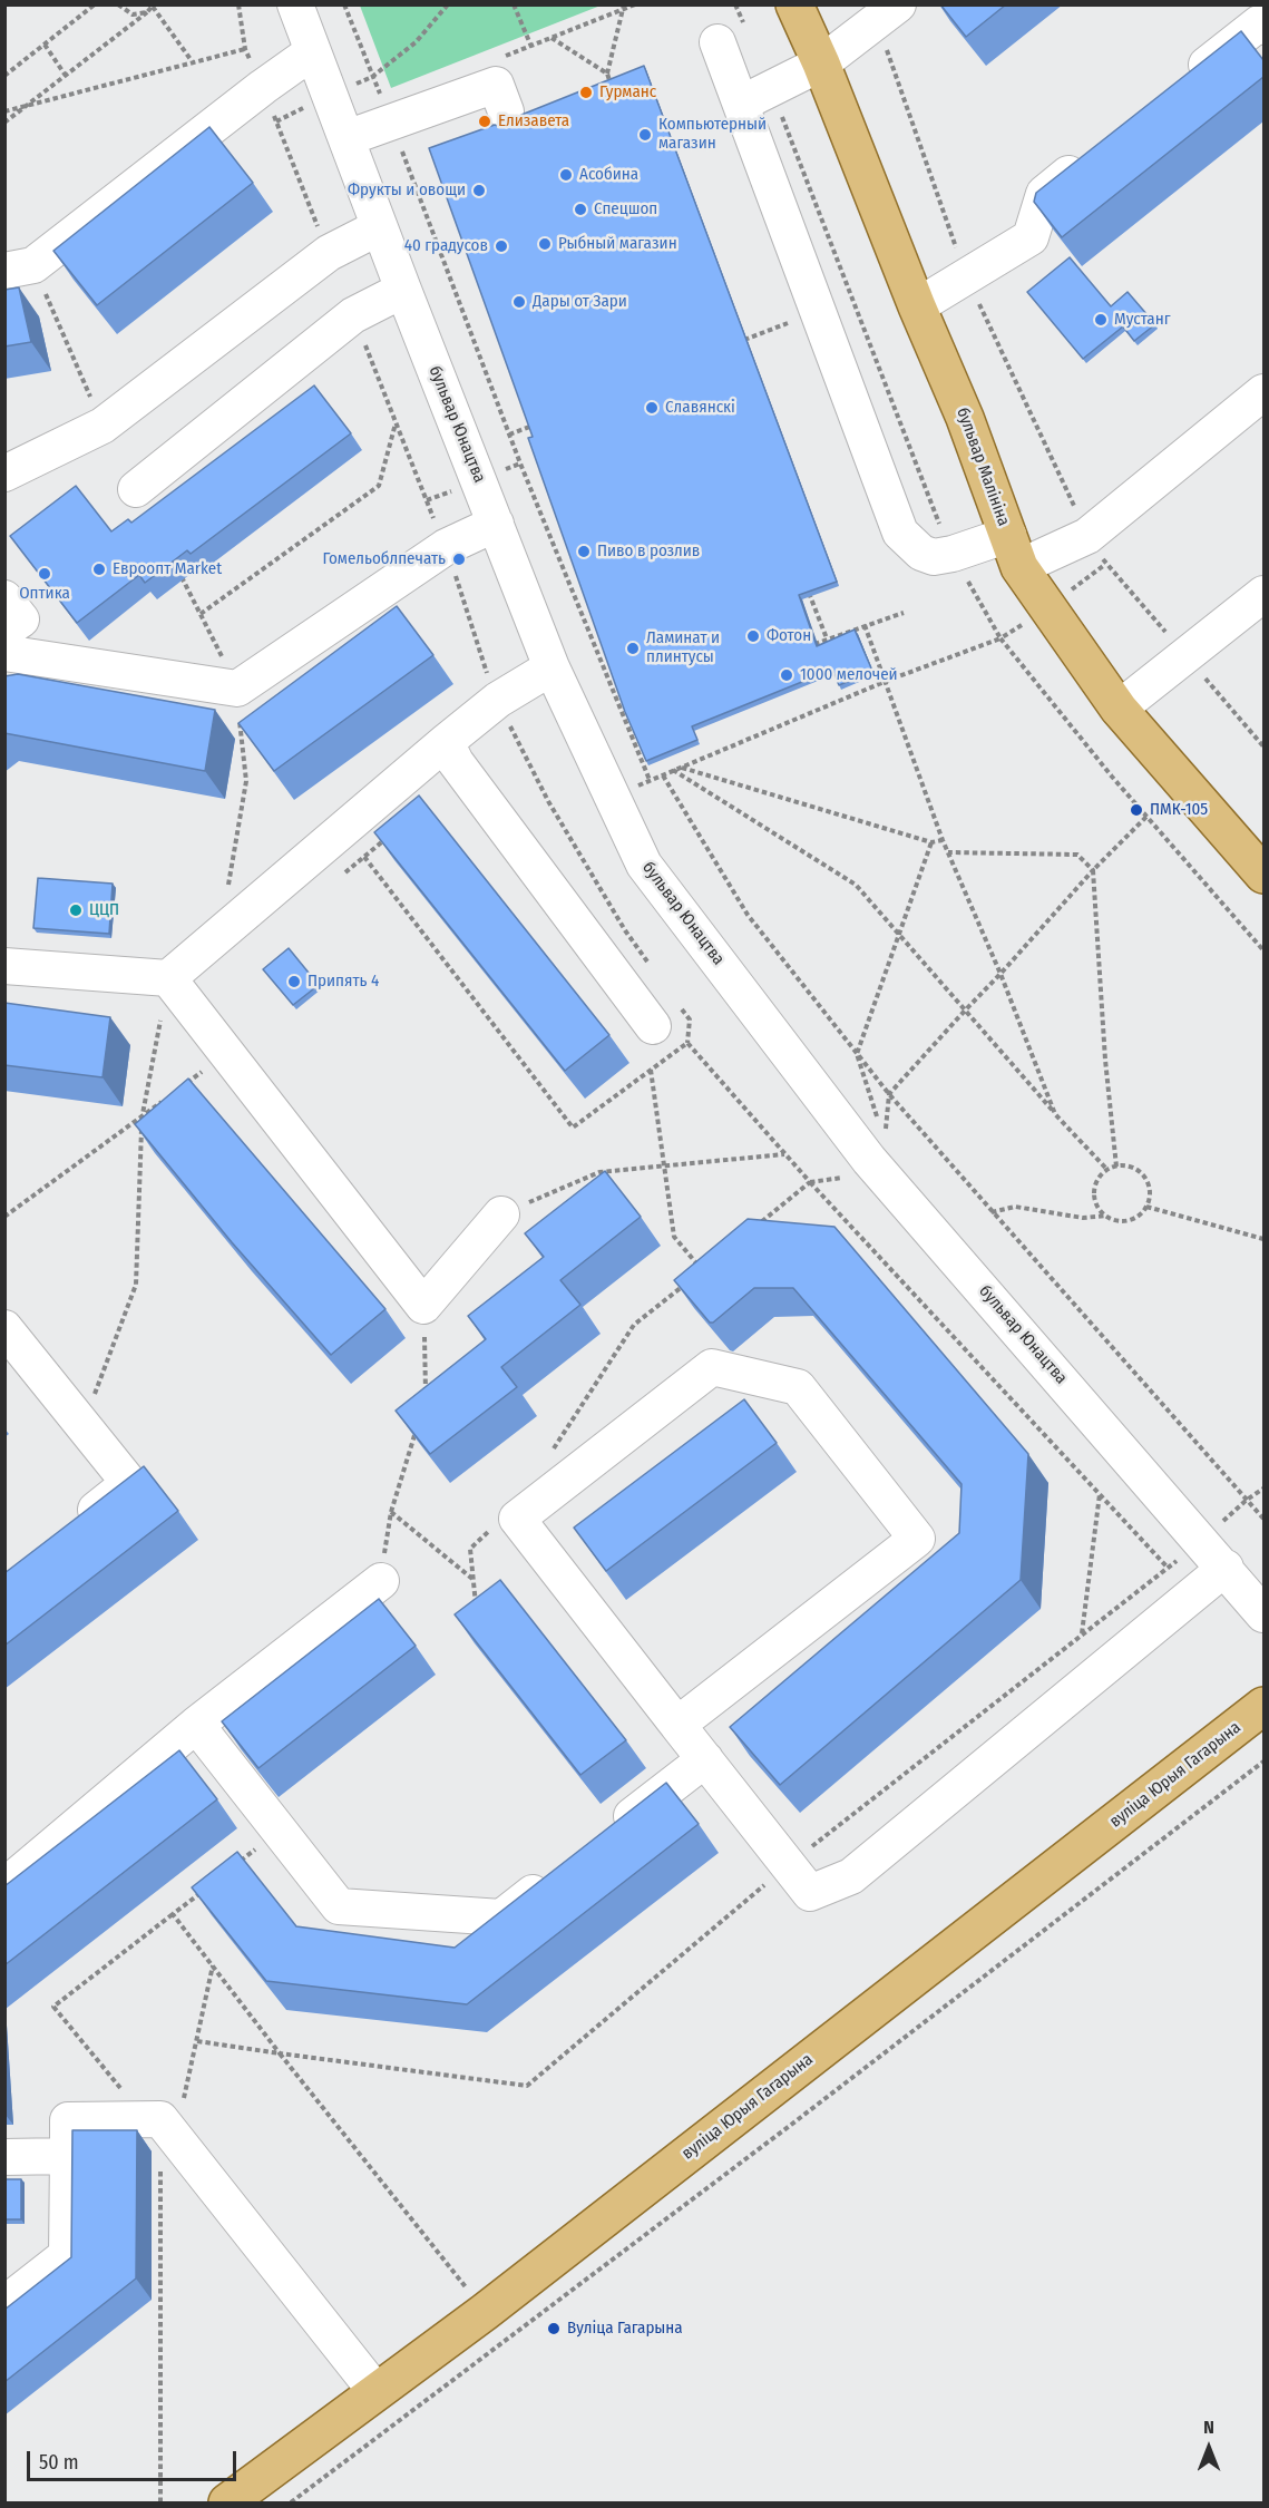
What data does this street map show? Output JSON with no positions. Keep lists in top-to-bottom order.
{
  "streets": {
    "main road": ["бульвар Малініна", "вуліца Юрыя Гагарына"],
    "street": ["бульвар Юнацтва"]
  },
  "places": [
    "Гурманс",
    "Елизавета",
    "Компьютерный магазин",
    "Асобина",
    "Фрукты и овощи",
    "Спецшоп",
    "Рыбный магазин",
    "40 градусов",
    "Дары от Зари",
    "Мустанг",
    "Славянскі",
    "Пиво в розлив",
    "Гомельоблпечать",
    "Евроопт Market",
    "Оптика",
    "Фотон",
    "Ламинат и плинтусы",
    "1000 мелочей",
    "ПМК-105",
    "ЦЦП",
    "Припять 4",
    "Вуліца Гагарына"
  ],
  "scale_bar": "50 m",
  "north": "top"
}
